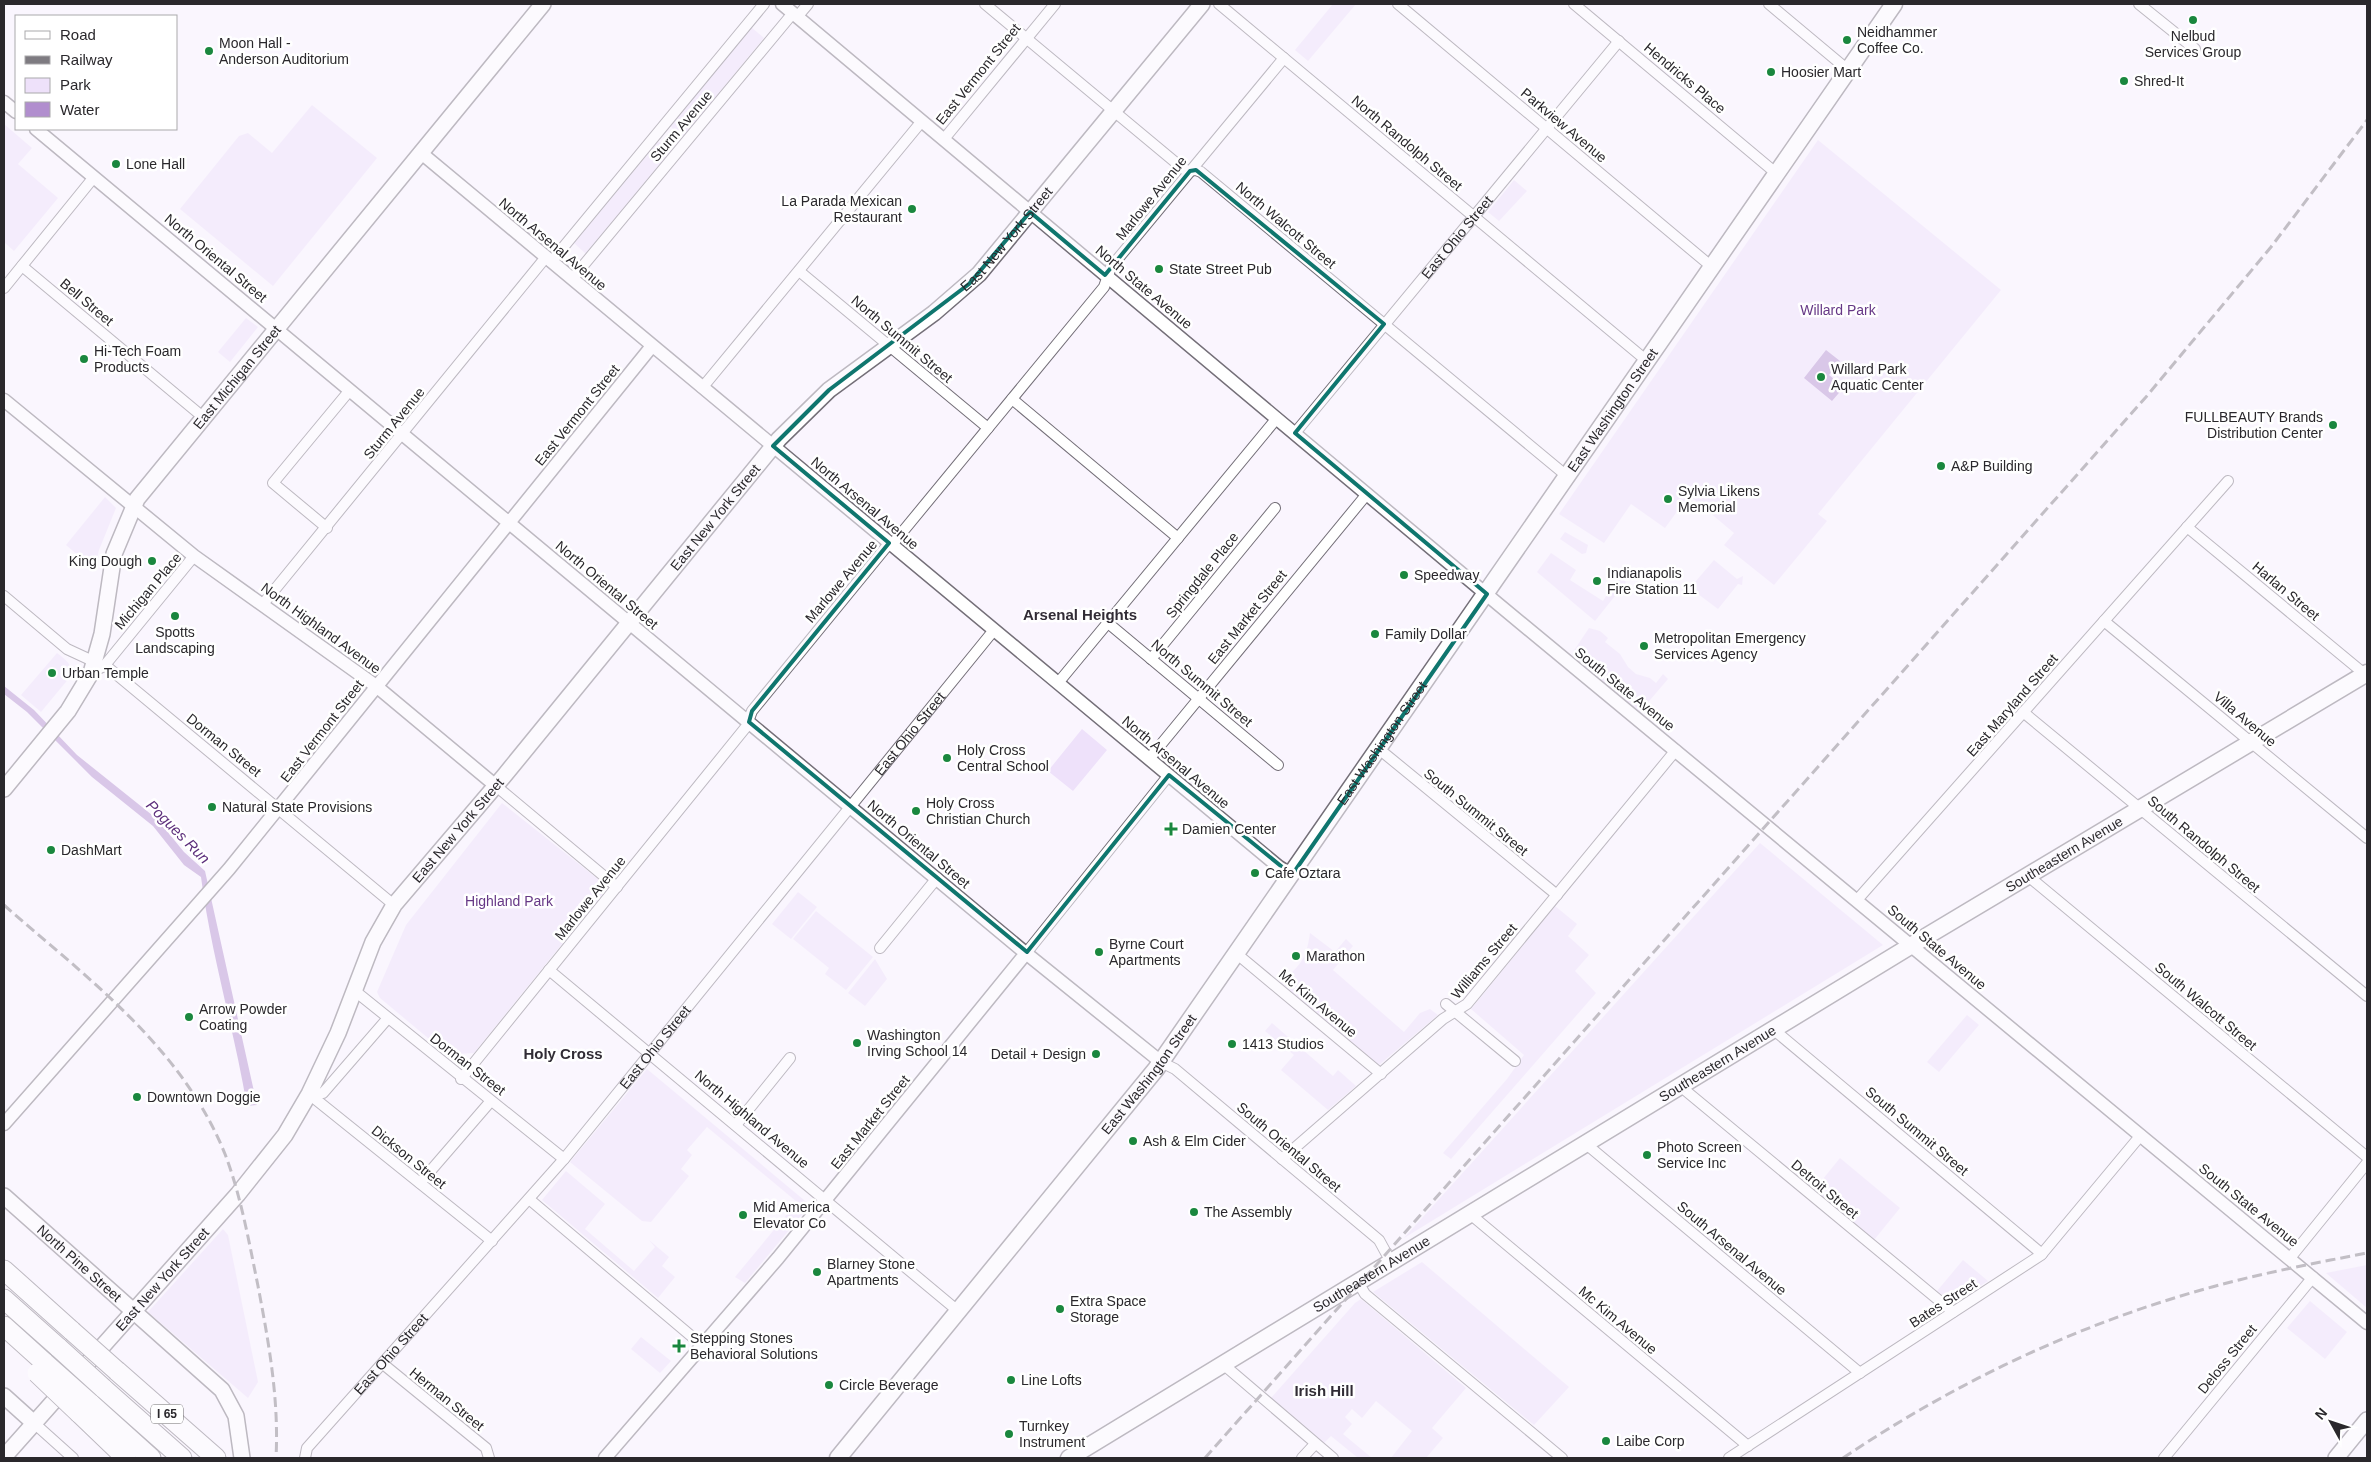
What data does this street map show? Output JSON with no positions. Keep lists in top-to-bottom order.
{
  "streets": {
    "highway": ["I 65"],
    "main road": [
      "East New York Street",
      "East Michigan Street",
      "East Washington Street",
      "Southeastern Avenue",
      "North Pine Street"
    ],
    "street": [
      "East Vermont Street",
      "Hendricks Place",
      "Parkview Avenue",
      "Sturm Avenue",
      "North Randolph Street",
      "Marlowe Avenue",
      "North Walcott Street",
      "East Ohio Street",
      "North Arsenal Avenue",
      "North Oriental Street",
      "North State Avenue",
      "Bell Street",
      "North Summit Street",
      "Springdale Place",
      "Michigan Place",
      "Harlan Street",
      "East Market Street",
      "North Highland Avenue",
      "South State Avenue",
      "East Maryland Street",
      "Villa Avenue",
      "Dorman Street",
      "South Summit Street",
      "South Randolph Street",
      "Williams Street",
      "Mc Kim Avenue",
      "South Walcott Street",
      "South Oriental Street",
      "Dickson Street",
      "Detroit Street",
      "South Arsenal Avenue",
      "Bates Street",
      "Deloss Street",
      "Herman Street"
    ]
  },
  "crossings": [
    ["East Vermont Street", "North Walcott Street"],
    ["East Vermont Street", "North Arsenal Avenue"],
    ["East Vermont Street", "North Oriental Street"],
    ["East Vermont Street", "North State Avenue"],
    ["East Vermont Street", "North Summit Street"],
    ["East Vermont Street", "North Highland Avenue"],
    ["East Vermont Street", "Dorman Street"],
    ["Hendricks Place", "East Ohio Street"],
    ["Hendricks Place", "East Washington Street"],
    ["Parkview Avenue", "East Ohio Street"],
    ["Parkview Avenue", "East Washington Street"],
    ["Sturm Avenue", "North Arsenal Avenue"],
    ["Sturm Avenue", "North Oriental Street"],
    ["Sturm Avenue", "North State Avenue"],
    ["Sturm Avenue", "North Highland Avenue"],
    ["North Randolph Street", "Marlowe Avenue"],
    ["North Randolph Street", "East Ohio Street"],
    ["North Randolph Street", "East Washington Street"],
    ["Marlowe Avenue", "North Walcott Street"],
    ["Marlowe Avenue", "North Arsenal Avenue"],
    ["Marlowe Avenue", "North Oriental Street"],
    ["Marlowe Avenue", "North State Avenue"],
    ["Marlowe Avenue", "North Summit Street"],
    ["Marlowe Avenue", "North Highland Avenue"],
    ["Marlowe Avenue", "Dorman Street"],
    ["North Walcott Street", "East Ohio Street"],
    ["North Walcott Street", "East New York Street"],
    ["North Walcott Street", "East Washington Street"],
    ["East Ohio Street", "North Arsenal Avenue"],
    ["East Ohio Street", "North Oriental Street"],
    ["East Ohio Street", "North State Avenue"],
    ["East Ohio Street", "North Highland Avenue"],
    ["East Ohio Street", "Dorman Street"],
    ["East Ohio Street", "Dickson Street"],
    ["East Ohio Street", "Herman Street"],
    ["East New York Street", "North Arsenal Avenue"],
    ["East New York Street", "North Oriental Street"],
    ["East New York Street", "North State Avenue"],
    ["East New York Street", "North Summit Street"],
    ["East New York Street", "North Highland Avenue"],
    ["East New York Street", "Dorman Street"],
    ["East New York Street", "Dickson Street"],
    ["East New York Street", "North Pine Street"],
    ["North Arsenal Avenue", "East Michigan Street"],
    ["North Arsenal Avenue", "East Washington Street"],
    ["North Arsenal Avenue", "East Market Street"],
    ["North Oriental Street", "East Michigan Street"],
    ["North Oriental Street", "East Washington Street"],
    ["North Oriental Street", "East Market Street"],
    ["North Oriental Street", "South Oriental Street"],
    ["North State Avenue", "East Washington Street"],
    ["North State Avenue", "East Market Street"],
    ["North State Avenue", "South State Avenue"],
    ["Bell Street", "East Michigan Street"],
    ["North Summit Street", "Springdale Place"],
    ["North Summit Street", "East Market Street"],
    ["East Michigan Street", "Michigan Place"],
    ["East Michigan Street", "North Highland Avenue"],
    ["East Michigan Street", "Dorman Street"],
    ["East Washington Street", "North Highland Avenue"],
    ["East Washington Street", "South State Avenue"],
    ["East Washington Street", "South Summit Street"],
    ["East Washington Street", "Mc Kim Avenue"],
    ["East Washington Street", "South Oriental Street"],
    ["Michigan Place", "North Highland Avenue"],
    ["Michigan Place", "Dorman Street"],
    ["Harlan Street", "East Maryland Street"],
    ["Harlan Street", "Southeastern Avenue"],
    ["East Market Street", "North Highland Avenue"],
    ["South State Avenue", "East Maryland Street"],
    ["South State Avenue", "Southeastern Avenue"],
    ["South State Avenue", "Williams Street"],
    ["South State Avenue", "Bates Street"],
    ["South State Avenue", "Deloss Street"],
    ["East Maryland Street", "Villa Avenue"],
    ["East Maryland Street", "South Randolph Street"],
    ["Villa Avenue", "Southeastern Avenue"],
    ["South Summit Street", "Southeastern Avenue"],
    ["South Summit Street", "Williams Street"],
    ["South Summit Street", "Bates Street"],
    ["South Randolph Street", "Southeastern Avenue"],
    ["Southeastern Avenue", "Mc Kim Avenue"],
    ["Southeastern Avenue", "South Walcott Street"],
    ["Southeastern Avenue", "South Oriental Street"],
    ["Southeastern Avenue", "Detroit Street"],
    ["Southeastern Avenue", "South Arsenal Avenue"],
    ["Williams Street", "Mc Kim Avenue"],
    ["Williams Street", "South Oriental Street"],
    ["Mc Kim Avenue", "Bates Street"],
    ["Detroit Street", "Bates Street"],
    ["South Arsenal Avenue", "Bates Street"]
  ],
  "districts": ["Arsenal Heights", "Holy Cross", "Irish Hill"],
  "water": ["Pogues Run"],
  "parks": ["Willard Park", "Highland Park"],
  "places": {
    "other": [
      "Nelbud Services Group",
      "Neidhammer Coffee Co.",
      "Moon Hall - Anderson Auditorium",
      "Hoosier Mart",
      "Shred-It",
      "Lone Hall",
      "La Parada Mexican Restaurant",
      "State Street Pub",
      "Hi-Tech Foam Products",
      "Willard Park Aquatic Center",
      "FULLBEAUTY Brands Distribution Center",
      "A&P Building",
      "Sylvia Likens Memorial",
      "King Dough",
      "Speedway",
      "Indianapolis Fire Station 11",
      "Spotts Landscaping",
      "Family Dollar",
      "Metropolitan Emergency Services Agency",
      "Urban Temple",
      "Holy Cross Central School",
      "Natural State Provisions",
      "Holy Cross Christian Church",
      "DashMart",
      "Cafe Oztara",
      "Byrne Court Apartments",
      "Marathon",
      "Arrow Powder Coating",
      "Washington Irving School 14",
      "1413 Studios",
      "Detail + Design",
      "Downtown Doggie",
      "Ash & Elm Cider",
      "Photo Screen Service Inc",
      "The Assembly",
      "Mid America Elevator Co",
      "Blarney Stone Apartments",
      "Extra Space Storage",
      "Line Lofts",
      "Circle Beverage",
      "Turnkey Instrument",
      "Laibe Corp"
    ],
    "health": ["Damien Center", "Stepping Stones Behavioral Solutions"]
  },
  "legend": [
    "Road",
    "Railway",
    "Park",
    "Water"
  ],
  "north": "top left"
}
